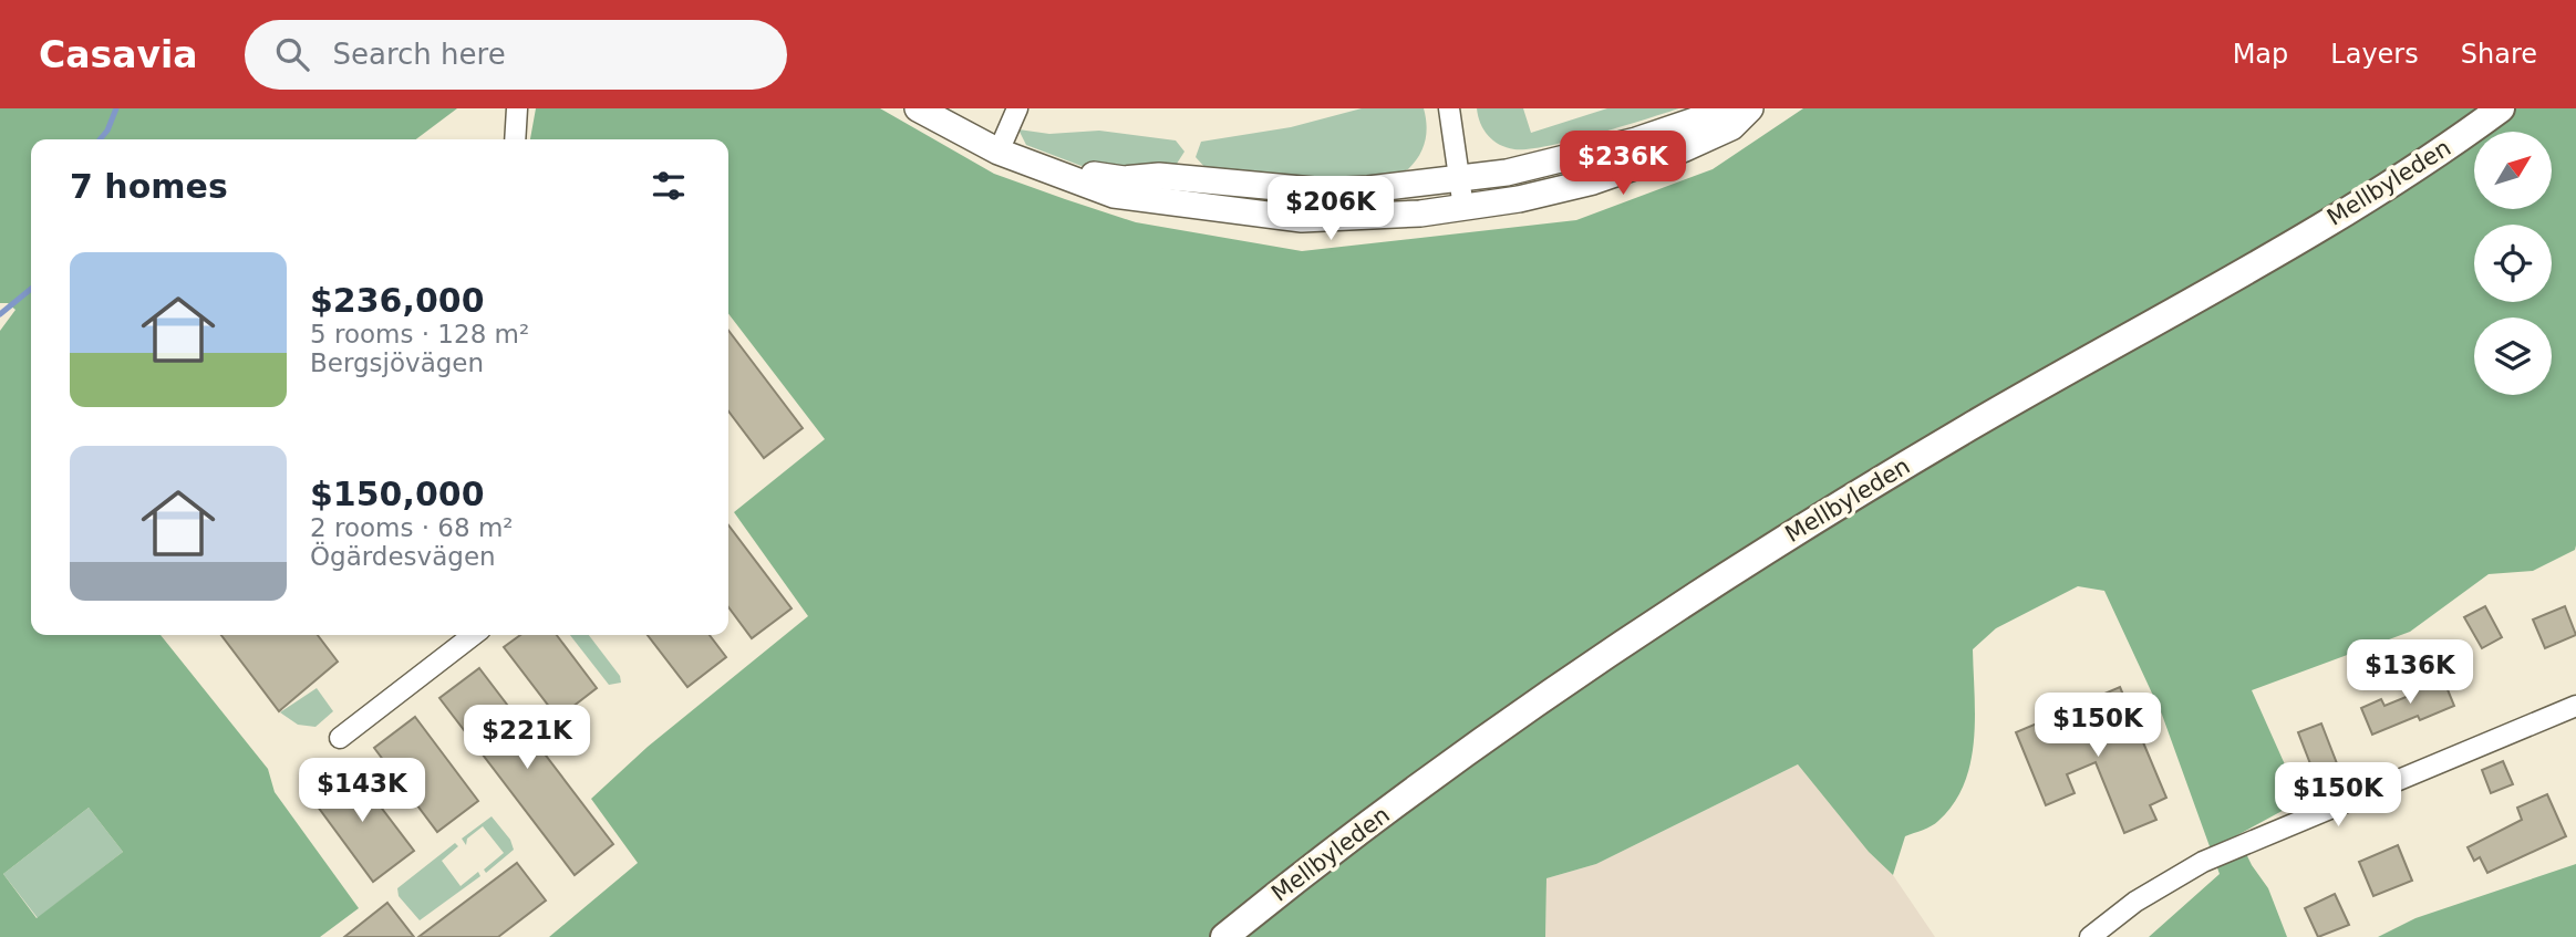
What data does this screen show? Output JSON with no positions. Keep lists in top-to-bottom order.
{
  "streets": {
    "main road": ["Mellbyleden"]
  },
  "north": "top right",
  "page": {
    "header": "Casavia",
    "search": "Search here",
    "nav": ["Map", "Layers", "Share"],
    "price": [
      "$236K",
      "$206K",
      "$136K",
      "$150K",
      "$221K",
      "$143K",
      "$150K"
    ],
    "heading": "7 homes",
    "list": [
      {
        "name": "$236,000",
        "note": "5 rooms · 128 m² · Bergsjövägen"
      },
      {
        "name": "$150,000",
        "note": "2 rooms · 68 m² · Ögärdesvägen"
      }
    ]
  }
}
